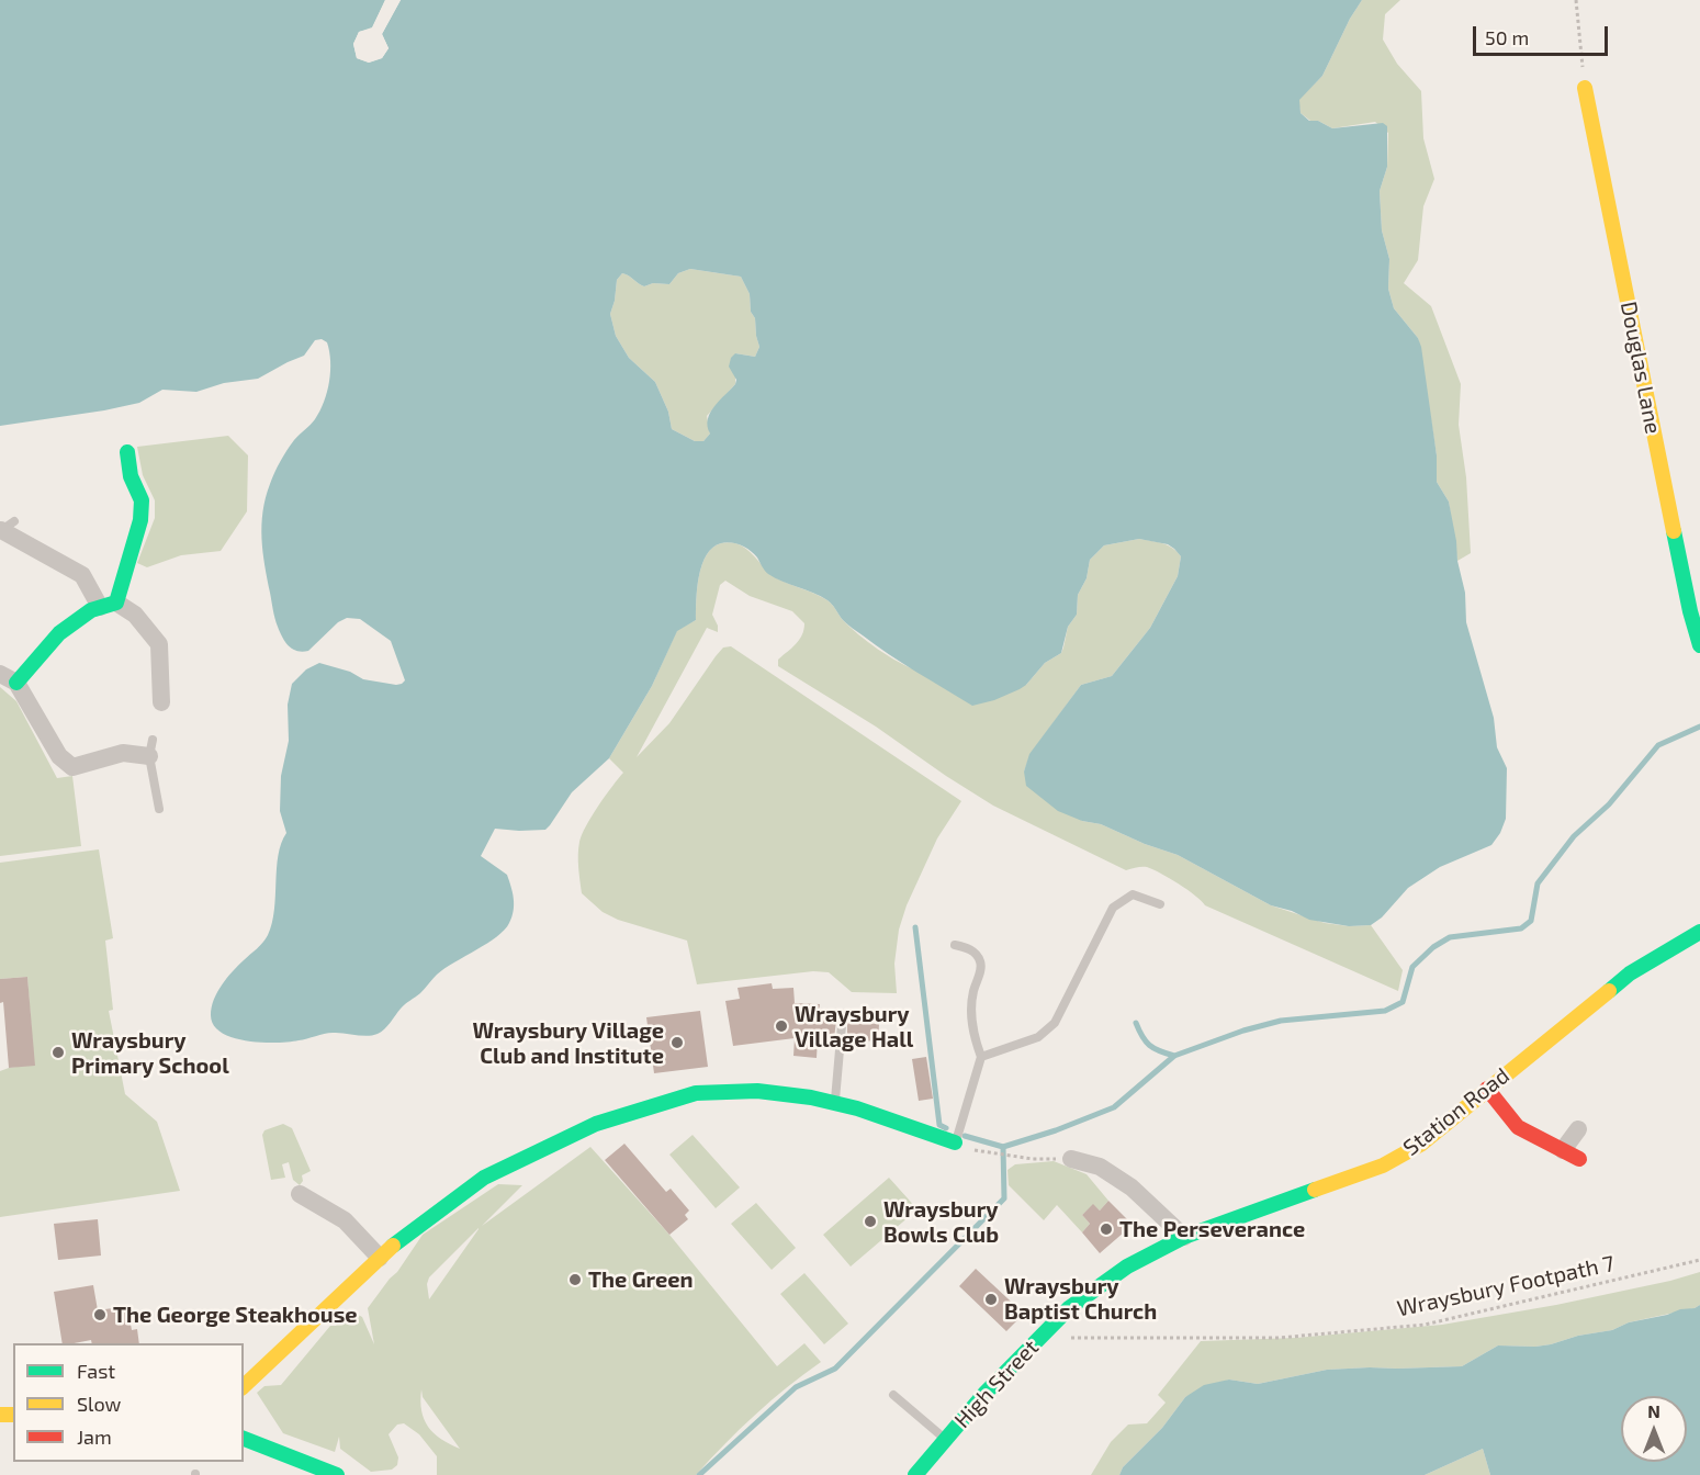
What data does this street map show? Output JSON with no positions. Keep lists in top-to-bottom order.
{
  "streets": {
    "street": ["Douglas Lane", "Station Road", "High Street"],
    "path": ["Wraysbury Footpath 7"]
  },
  "crossings": [
    ["Station Road", "High Street"],
    ["Wraysbury Footpath 7", "High Street"]
  ],
  "places": [
    "Wraysbury Village Hall",
    "Wraysbury Village Club and Institute",
    "Wraysbury Primary School",
    "Wraysbury Bowls Club",
    "The Perseverance",
    "The Green",
    "Wraysbury Baptist Church",
    "The George Steakhouse"
  ],
  "legend": ["Fast", "Slow", "Jam"],
  "scale_bar": "50 m",
  "north": "top"
}
